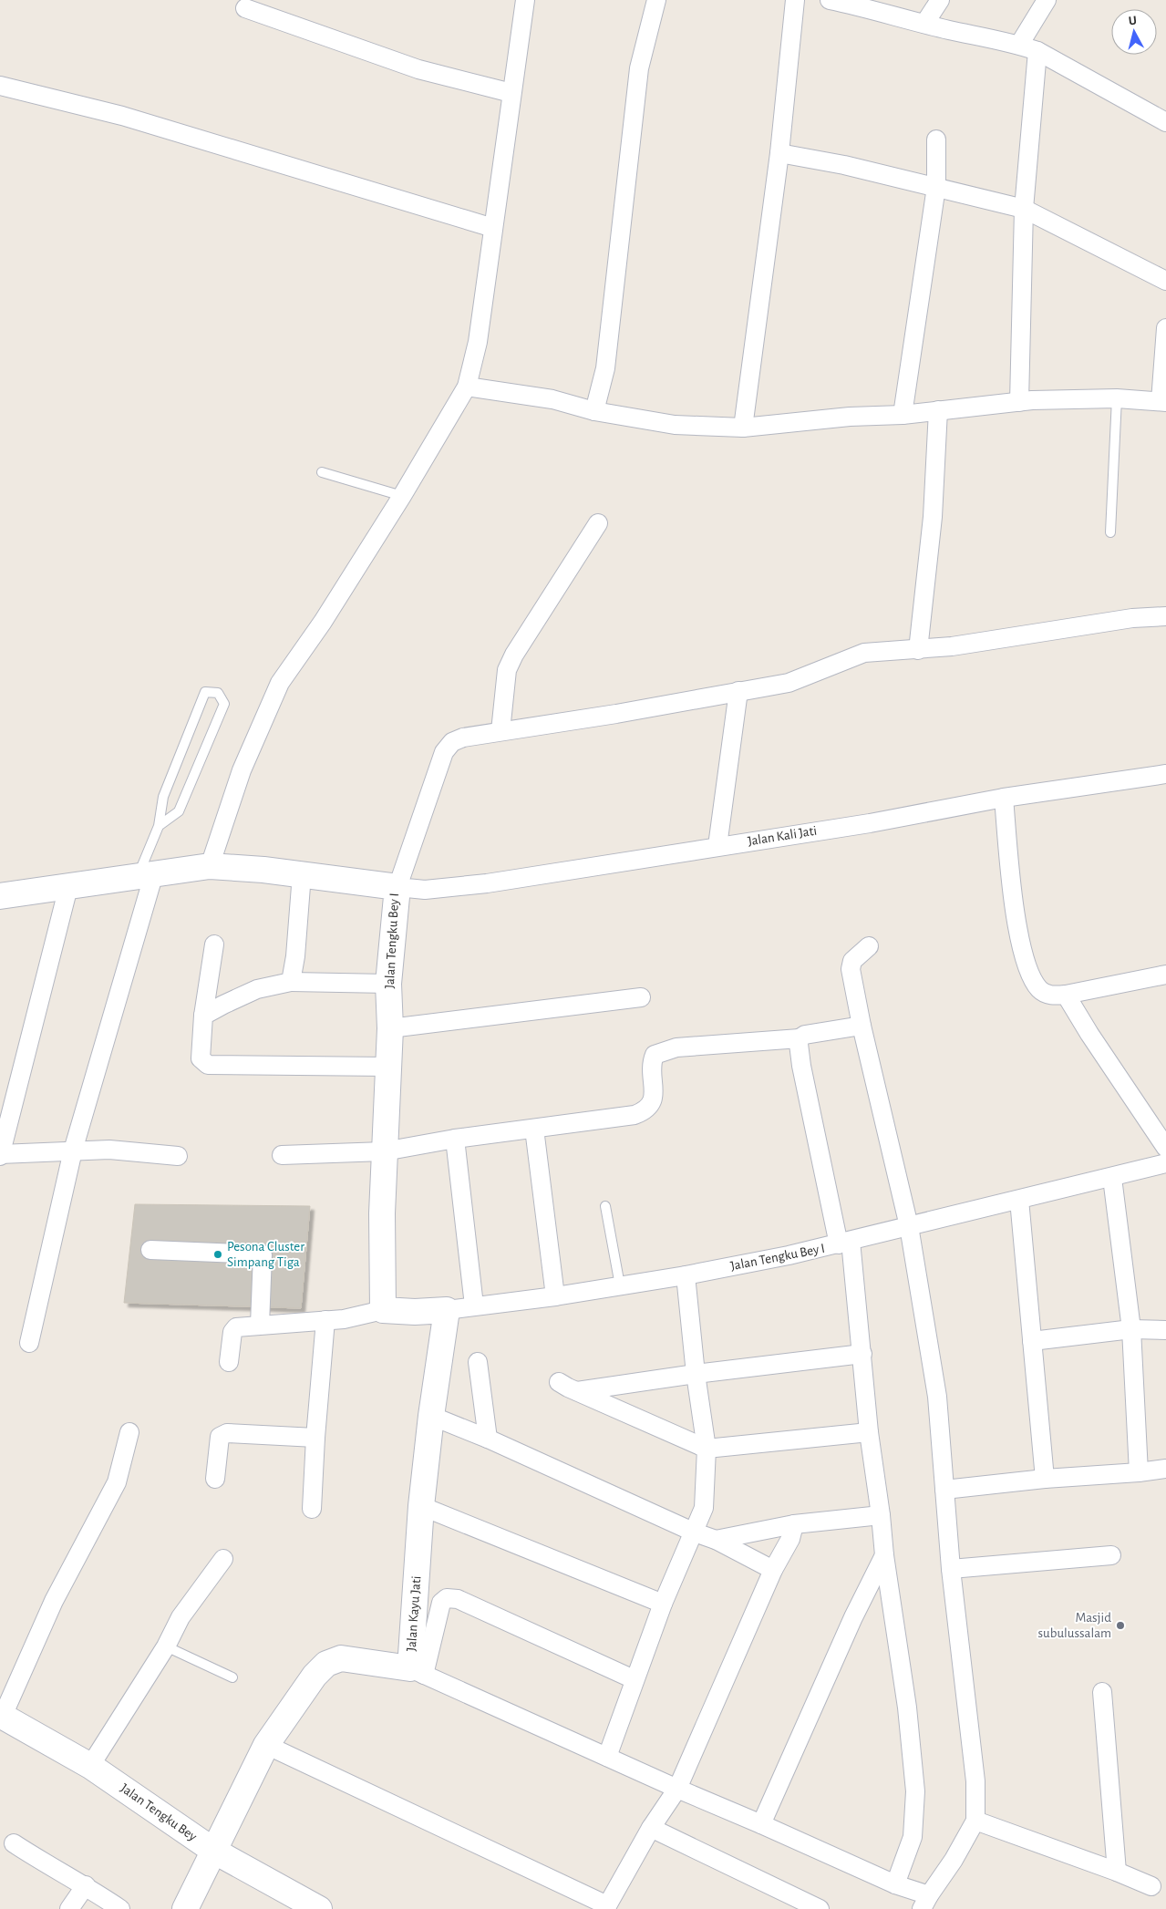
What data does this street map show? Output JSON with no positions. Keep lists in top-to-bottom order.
{
  "streets": {
    "street": [
      "Jalan Kali Jati",
      "Jalan Tengku Bey I",
      "Jalan Kayu Jati",
      "Jalan Tengku Bey"
    ]
  },
  "crossings": [
    ["Jalan Kali Jati", "Jalan Tengku Bey I"],
    ["Jalan Tengku Bey I", "Jalan Kayu Jati"],
    ["Jalan Kayu Jati", "Jalan Tengku Bey"]
  ],
  "places": ["Pesona Cluster Simpang Tiga", "Masjid subulussalam"],
  "north": "top"
}
